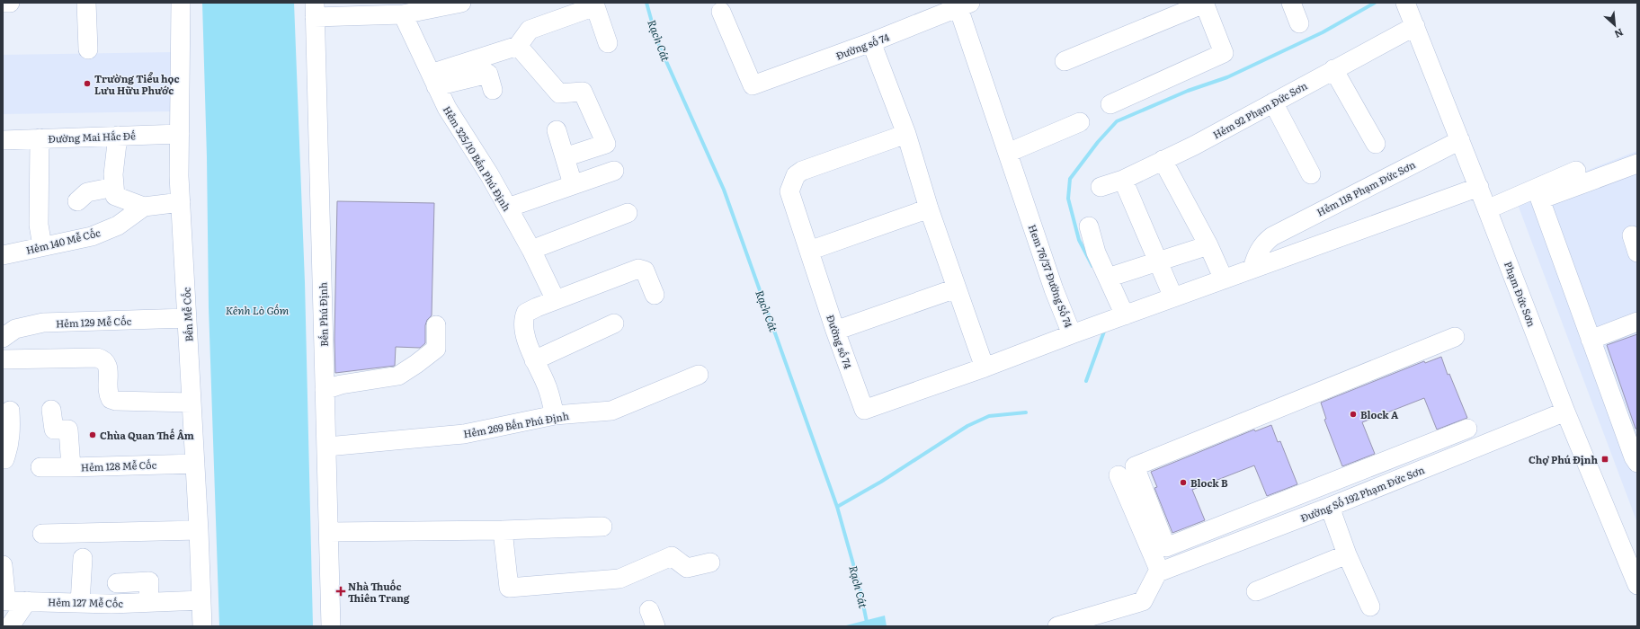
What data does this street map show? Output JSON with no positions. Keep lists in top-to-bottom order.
{
  "streets": {
    "street": [
      "Đường số 74",
      "Hẻm 92 Phạm Đức Sơn",
      "Đường Mai Hắc Đế",
      "Hẻm 325/10 Bến Phú Định",
      "Hẻm 118 Phạm Đức Sơn",
      "Hẻm 140 Mễ Cốc",
      "Hem 76/37 Đường Số 74",
      "Phạm Đức Sơn",
      "Bến Mễ Cốc",
      "Bến Phú Định",
      "Hẻm 129 Mễ Cốc",
      "Hẻm 269 Bến Phú Định",
      "Hẻm 128 Mễ Cốc",
      "Đường Số 192 Phạm Đức Sơn",
      "Hẻm 127 Mễ Cốc"
    ]
  },
  "crossings": [
    ["Đường số 74", "Hem 76/37 Đường Số 74"],
    ["Hẻm 92 Phạm Đức Sơn", "Phạm Đức Sơn"],
    ["Đường Mai Hắc Đế", "Bến Mễ Cốc"],
    ["Hẻm 118 Phạm Đức Sơn", "Phạm Đức Sơn"],
    ["Hẻm 140 Mễ Cốc", "Bến Mễ Cốc"],
    ["Phạm Đức Sơn", "Đường Số 192 Phạm Đức Sơn"],
    ["Bến Mễ Cốc", "Hẻm 129 Mễ Cốc"],
    ["Bến Mễ Cốc", "Hẻm 128 Mễ Cốc"],
    ["Bến Mễ Cốc", "Hẻm 127 Mễ Cốc"],
    ["Bến Phú Định", "Hẻm 269 Bến Phú Định"]
  ],
  "water": ["Rạch Cát", "Kênh Lò Gốm"],
  "places": {
    "other": [
      "Trường Tiểu học Lưu Hữu Phước",
      "Block A",
      "Chùa Quan Thế Âm",
      "Block B"
    ],
    "transit": ["Chợ Phú Định"],
    "health": ["Nhà Thuốc Thiên Trang"]
  },
  "north": "bottom right"
}
